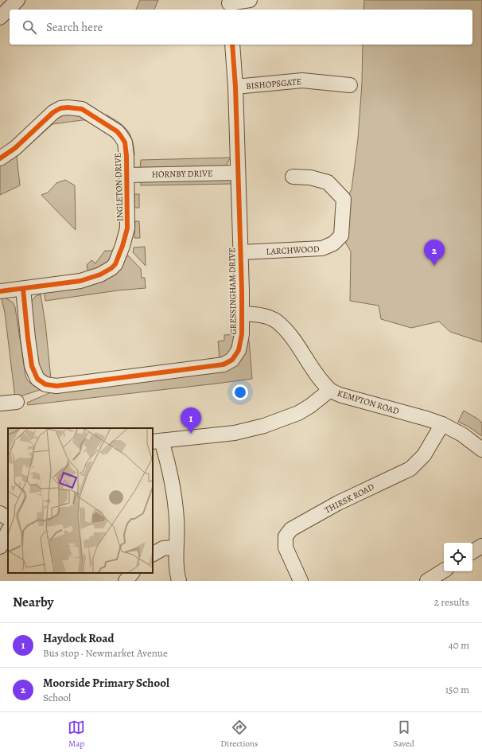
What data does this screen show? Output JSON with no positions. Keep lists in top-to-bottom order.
{
  "streets": {
    "street": [
      "BISHOPSGATE",
      "HORNBY DRIVE",
      "INGLETON DRIVE",
      "LARCHWOOD",
      "GRESSINGHAM DRIVE",
      "KEMPTON ROAD",
      "THIRSK ROAD"
    ]
  },
  "crossings": [
    ["BISHOPSGATE", "GRESSINGHAM DRIVE"],
    ["HORNBY DRIVE", "INGLETON DRIVE"],
    ["HORNBY DRIVE", "GRESSINGHAM DRIVE"],
    ["INGLETON DRIVE", "GRESSINGHAM DRIVE"],
    ["LARCHWOOD", "GRESSINGHAM DRIVE"],
    ["GRESSINGHAM DRIVE", "KEMPTON ROAD"],
    ["KEMPTON ROAD", "THIRSK ROAD"]
  ],
  "page": {
    "search": "Search here",
    "pins": ["2", "1"],
    "heading": ["Nearby", "2 results"],
    "list": [
      {
        "mark": "1",
        "name": "Haydock Road",
        "note": "Bus stop · Newmarket Avenue",
        "value": "40 m"
      },
      {
        "mark": "2",
        "name": "Moorside Primary School",
        "note": "School",
        "value": "150 m"
      }
    ],
    "nav": ["Map", "Directions", "Saved"]
  }
}
